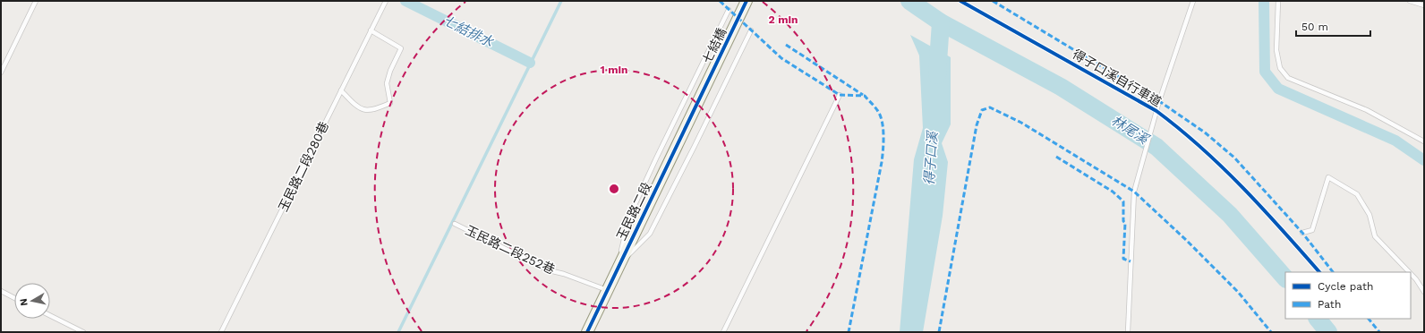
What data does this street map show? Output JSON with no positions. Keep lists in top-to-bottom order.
{
  "streets": {
    "street": ["七結橋", "玉民路二段"],
    "lane": ["玉民路二段280巷", "玉民路二段252巷"],
    "cycle path": ["得子口溪自行車道"]
  },
  "crossings": [
    ["七結橋", "玉民路二段"],
    ["玉民路二段", "玉民路二段252巷"]
  ],
  "water": ["七結排水", "林尾溪", "得子口溪"],
  "legend": ["Cycle path", "Path"],
  "scale_bar": "50 m",
  "north": "left",
  "rings": ["2 min", "1 min"]
}
